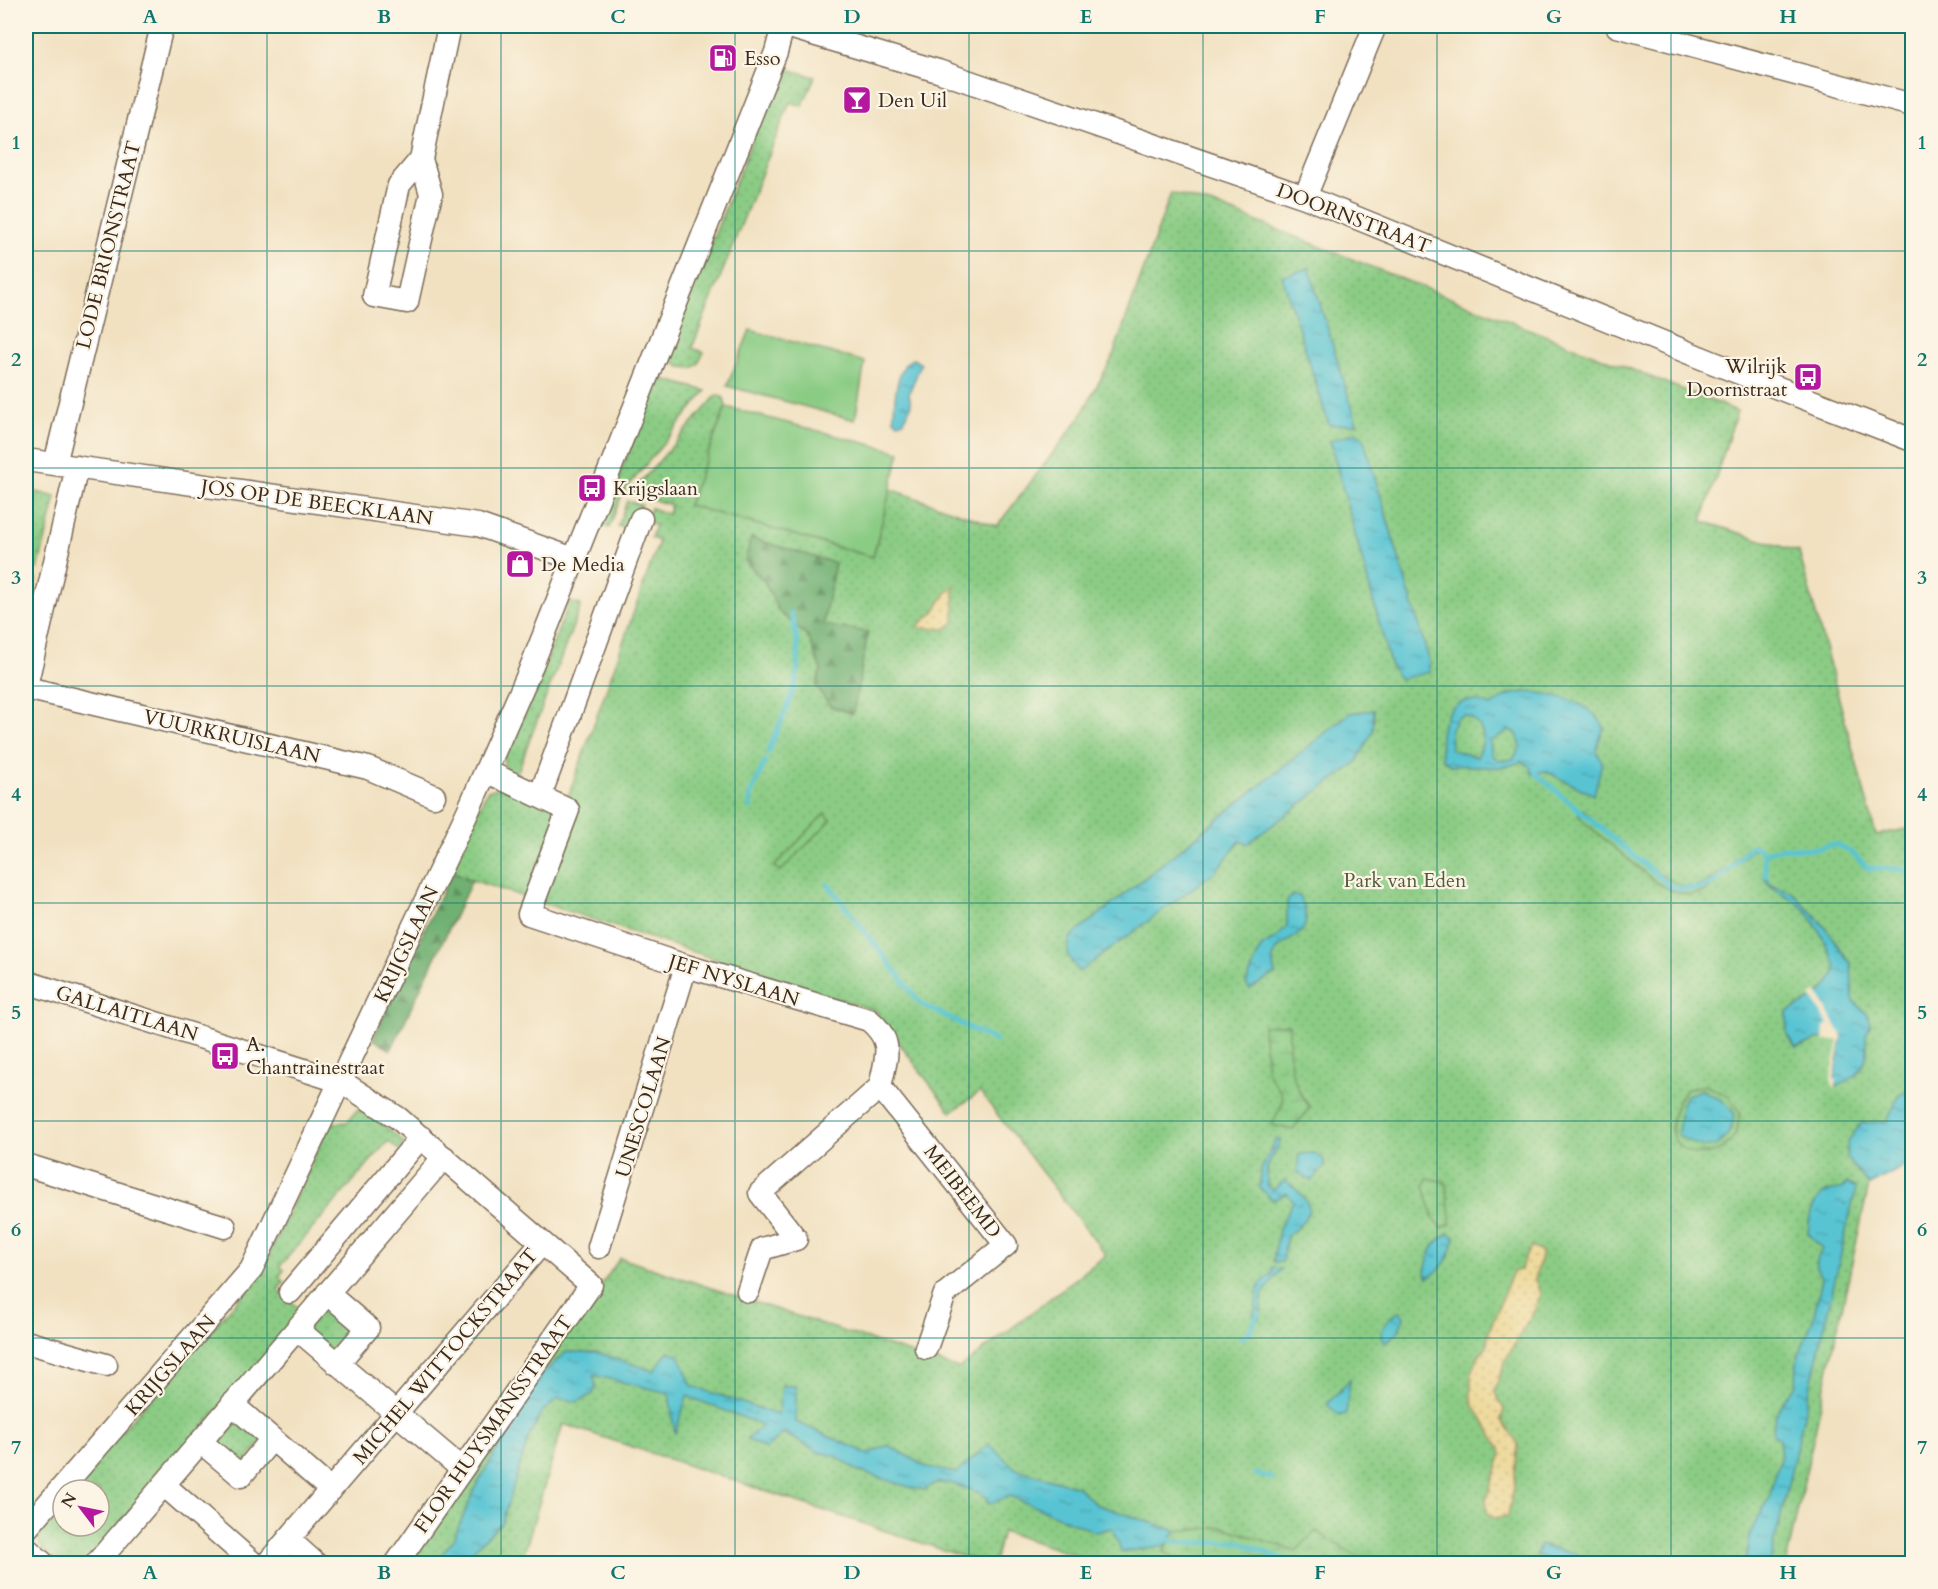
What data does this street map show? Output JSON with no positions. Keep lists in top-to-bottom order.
{
  "streets": {
    "street": [
      "DOORNSTRAAT",
      "LODE BRIONSTRAAT",
      "JOS OP DE BEECKLAAN",
      "VUURKRUISLAAN",
      "KRIJGSLAAN",
      "JEF NYSLAAN",
      "GALLAITLAAN",
      "UNESCOLAAN",
      "MEIBEEMD",
      "MICHEL WITTOCKSTRAAT",
      "FLOR HUYSMANSSTRAAT"
    ]
  },
  "crossings": [
    ["DOORNSTRAAT", "KRIJGSLAAN"],
    ["LODE BRIONSTRAAT", "JOS OP DE BEECKLAAN"],
    ["JOS OP DE BEECKLAAN", "KRIJGSLAAN"],
    ["KRIJGSLAAN", "GALLAITLAAN"],
    ["JEF NYSLAAN", "UNESCOLAAN"],
    ["JEF NYSLAAN", "MEIBEEMD"],
    ["GALLAITLAAN", "MICHEL WITTOCKSTRAAT"],
    ["MICHEL WITTOCKSTRAAT", "FLOR HUYSMANSSTRAAT"]
  ],
  "parks": ["Park van Eden"],
  "places": {
    "fuel station": ["Esso"],
    "bar": ["Den Uil"],
    "bus stop": ["Wilrijk Doornstraat", "Krijgslaan", "A. Chantrainestraat"],
    "shop": ["De Media"]
  },
  "north": "top left",
  "grid": {
    "columns": [
      "A",
      "B",
      "C",
      "D",
      "E",
      "F",
      "G",
      "H"
    ],
    "rows": [
      "1",
      "2",
      "3",
      "4",
      "5",
      "6",
      "7"
    ]
  }
}
